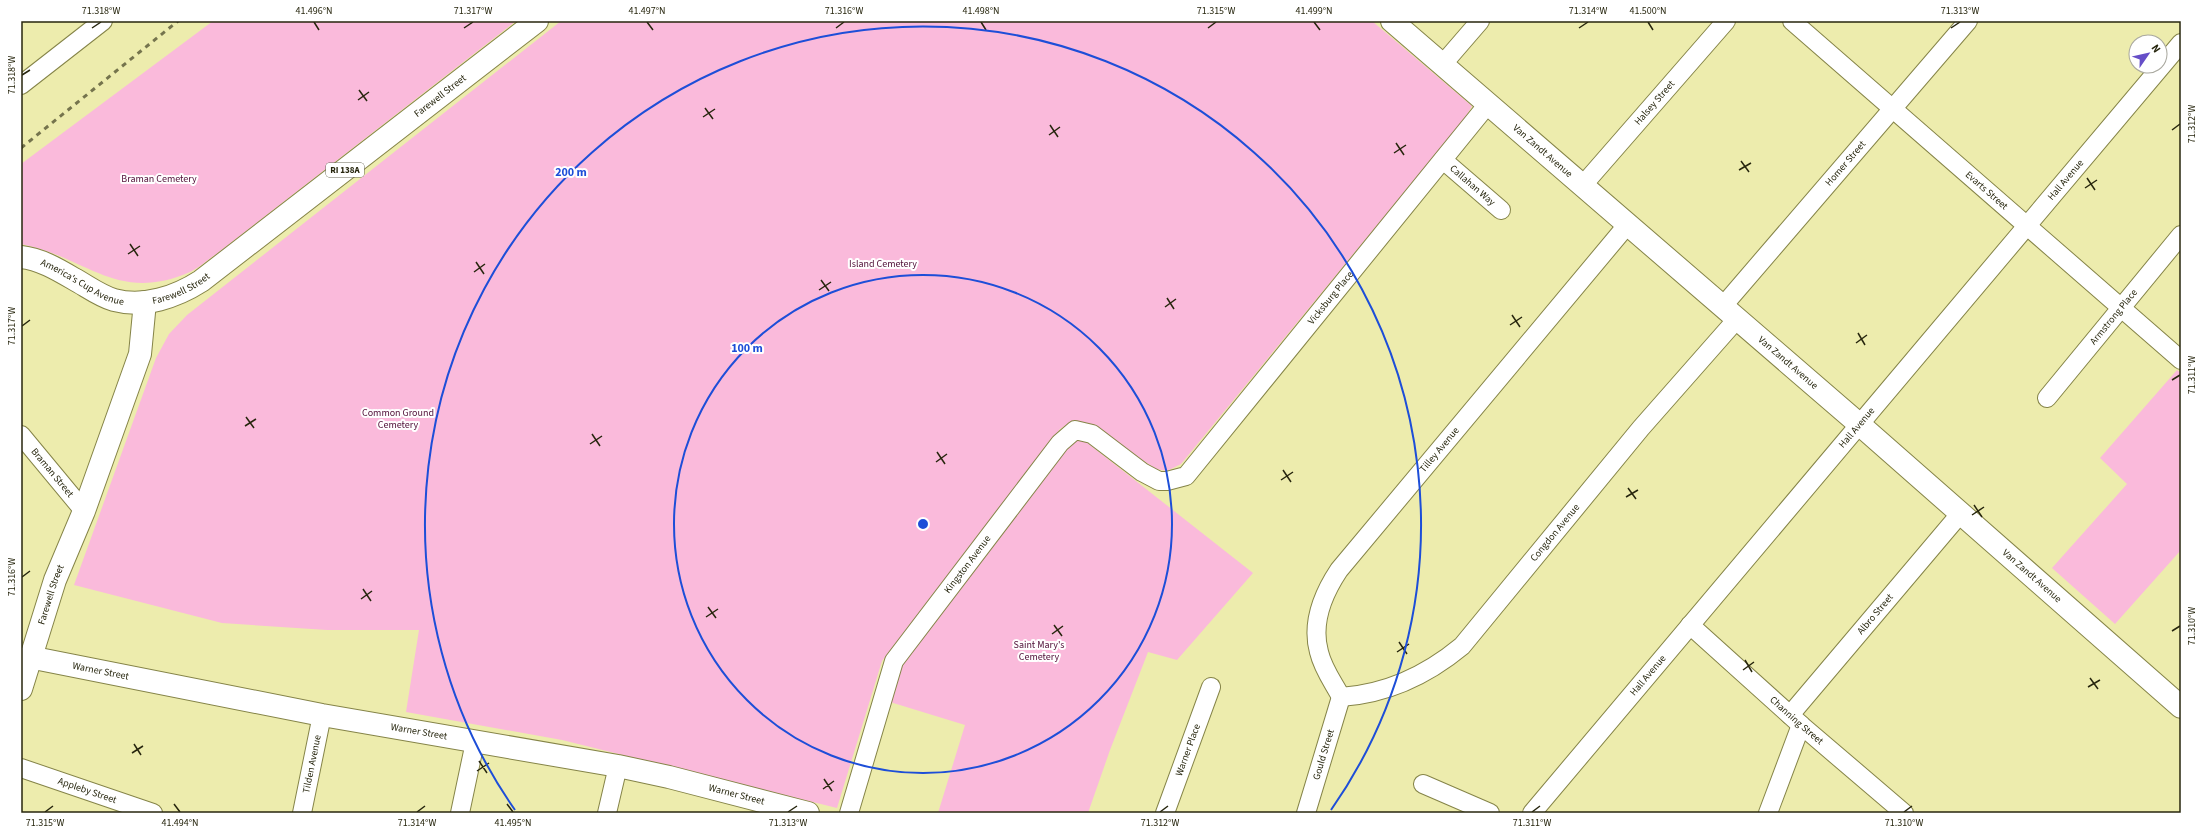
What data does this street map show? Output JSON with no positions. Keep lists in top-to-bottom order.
{
  "streets": {
    "street": [
      "Farewell Street",
      "Halsey Street",
      "Van Zandt Avenue",
      "Homer Street",
      "RI 138A",
      "Hall Avenue",
      "Callahan Way",
      "Evarts Street",
      "America's Cup Avenue",
      "Vicksburg Place",
      "Armstrong Place",
      "Tilley Avenue",
      "Braman Street",
      "Congdon Avenue",
      "Kingston Avenue",
      "Albro Street",
      "Warner Street",
      "Channing Street",
      "Warner Place",
      "Gould Street",
      "Tilden Avenue",
      "Appleby Street"
    ]
  },
  "crossings": [
    ["Farewell Street", "America's Cup Avenue"],
    ["Farewell Street", "Braman Street"],
    ["Farewell Street", "Warner Street"],
    ["Halsey Street", "Van Zandt Avenue"],
    ["Van Zandt Avenue", "Homer Street"],
    ["Van Zandt Avenue", "Hall Avenue"],
    ["Van Zandt Avenue", "Vicksburg Place"],
    ["Van Zandt Avenue", "Tilley Avenue"],
    ["Van Zandt Avenue", "Congdon Avenue"],
    ["Van Zandt Avenue", "Albro Street"],
    ["Homer Street", "Evarts Street"],
    ["Homer Street", "Congdon Avenue"],
    ["Hall Avenue", "Evarts Street"],
    ["Hall Avenue", "Channing Street"],
    ["Callahan Way", "Vicksburg Place"],
    ["Evarts Street", "Armstrong Place"],
    ["Vicksburg Place", "Kingston Avenue"],
    ["Tilley Avenue", "Congdon Avenue"],
    ["Tilley Avenue", "Gould Street"],
    ["Congdon Avenue", "Gould Street"],
    ["Albro Street", "Channing Street"],
    ["Warner Street", "Tilden Avenue"]
  ],
  "parks": [
    "Braman Cemetery",
    "Island Cemetery",
    "Common Ground Cemetery",
    "Saint Mary's Cemetery"
  ],
  "north": "top right",
  "coordinates": [
    "71.318°W",
    "41.496°N",
    "71.317°W",
    "41.497°N",
    "71.316°W",
    "41.498°N",
    "71.315°W",
    "41.499°N",
    "71.314°W",
    "41.500°N",
    "71.313°W",
    "71.312°W",
    "71.311°W",
    "71.310°W",
    "41.494°N",
    "41.495°N"
  ],
  "rings": ["200 m", "100 m"]
}
